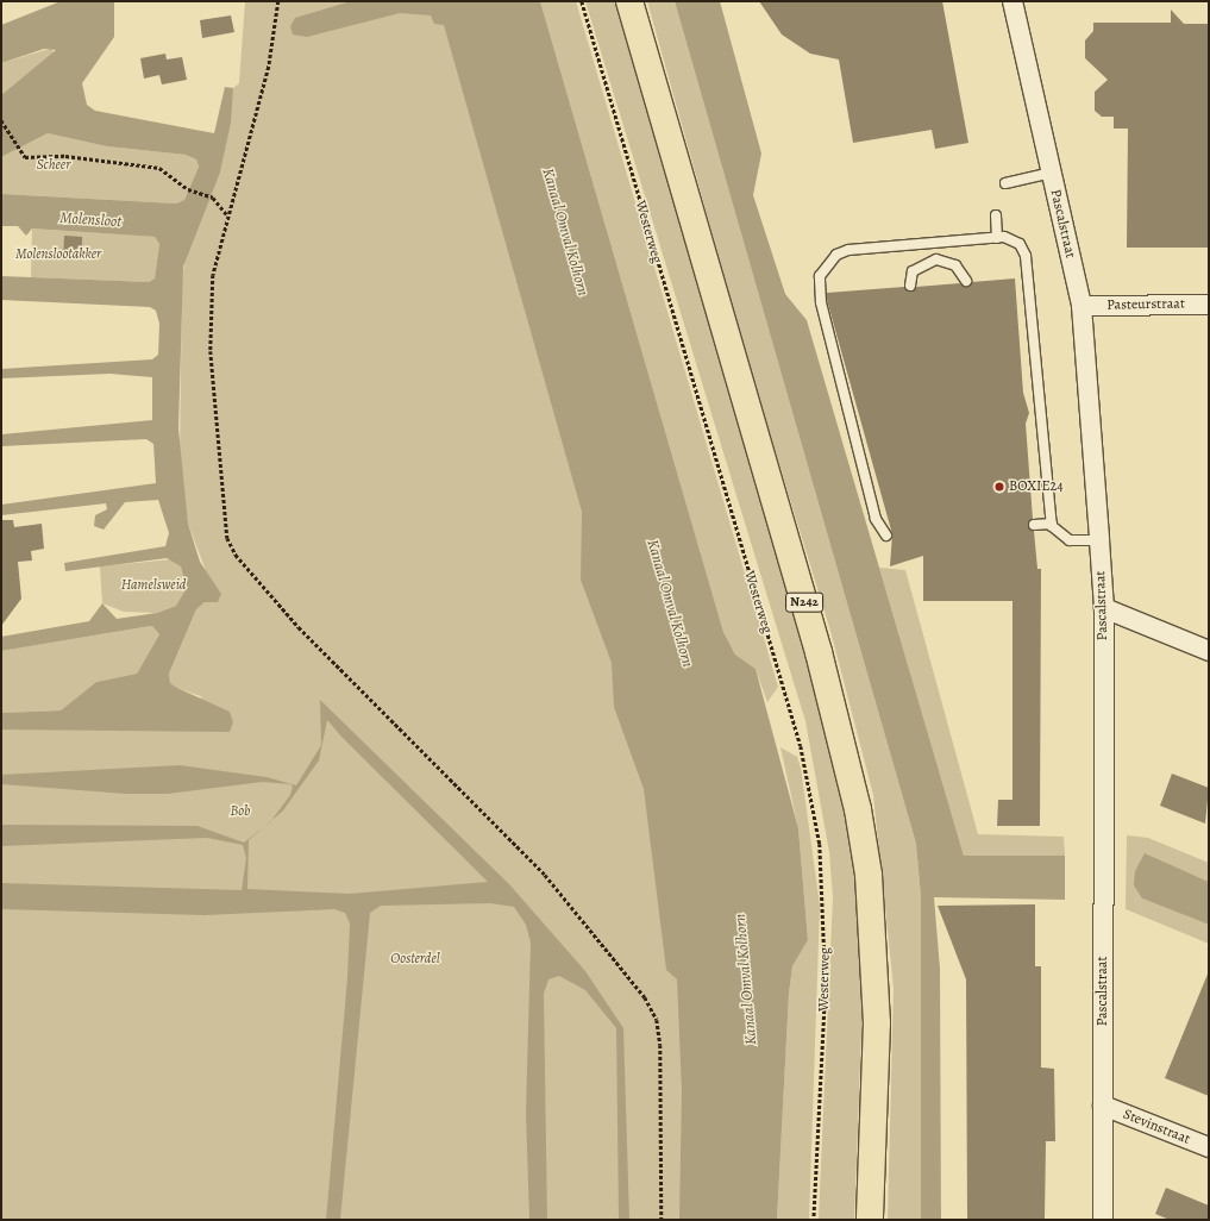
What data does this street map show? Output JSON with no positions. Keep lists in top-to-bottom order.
{
  "streets": {
    "main road": ["N242"],
    "street": ["Pascalstraat", "Pasteurstraat", "Stevinstraat"],
    "path": ["Westerweg"]
  },
  "crossings": [
    ["Pascalstraat", "Pasteurstraat"],
    ["Pascalstraat", "Stevinstraat"]
  ],
  "water": ["Molensloot", "Kanaal Omval Kolhorn"],
  "parks": [
    "Scheer",
    "Molenslootakker",
    "Hamelsweid",
    "Bob",
    "Oosterdel"
  ],
  "places": ["BOXIE24"]
}
